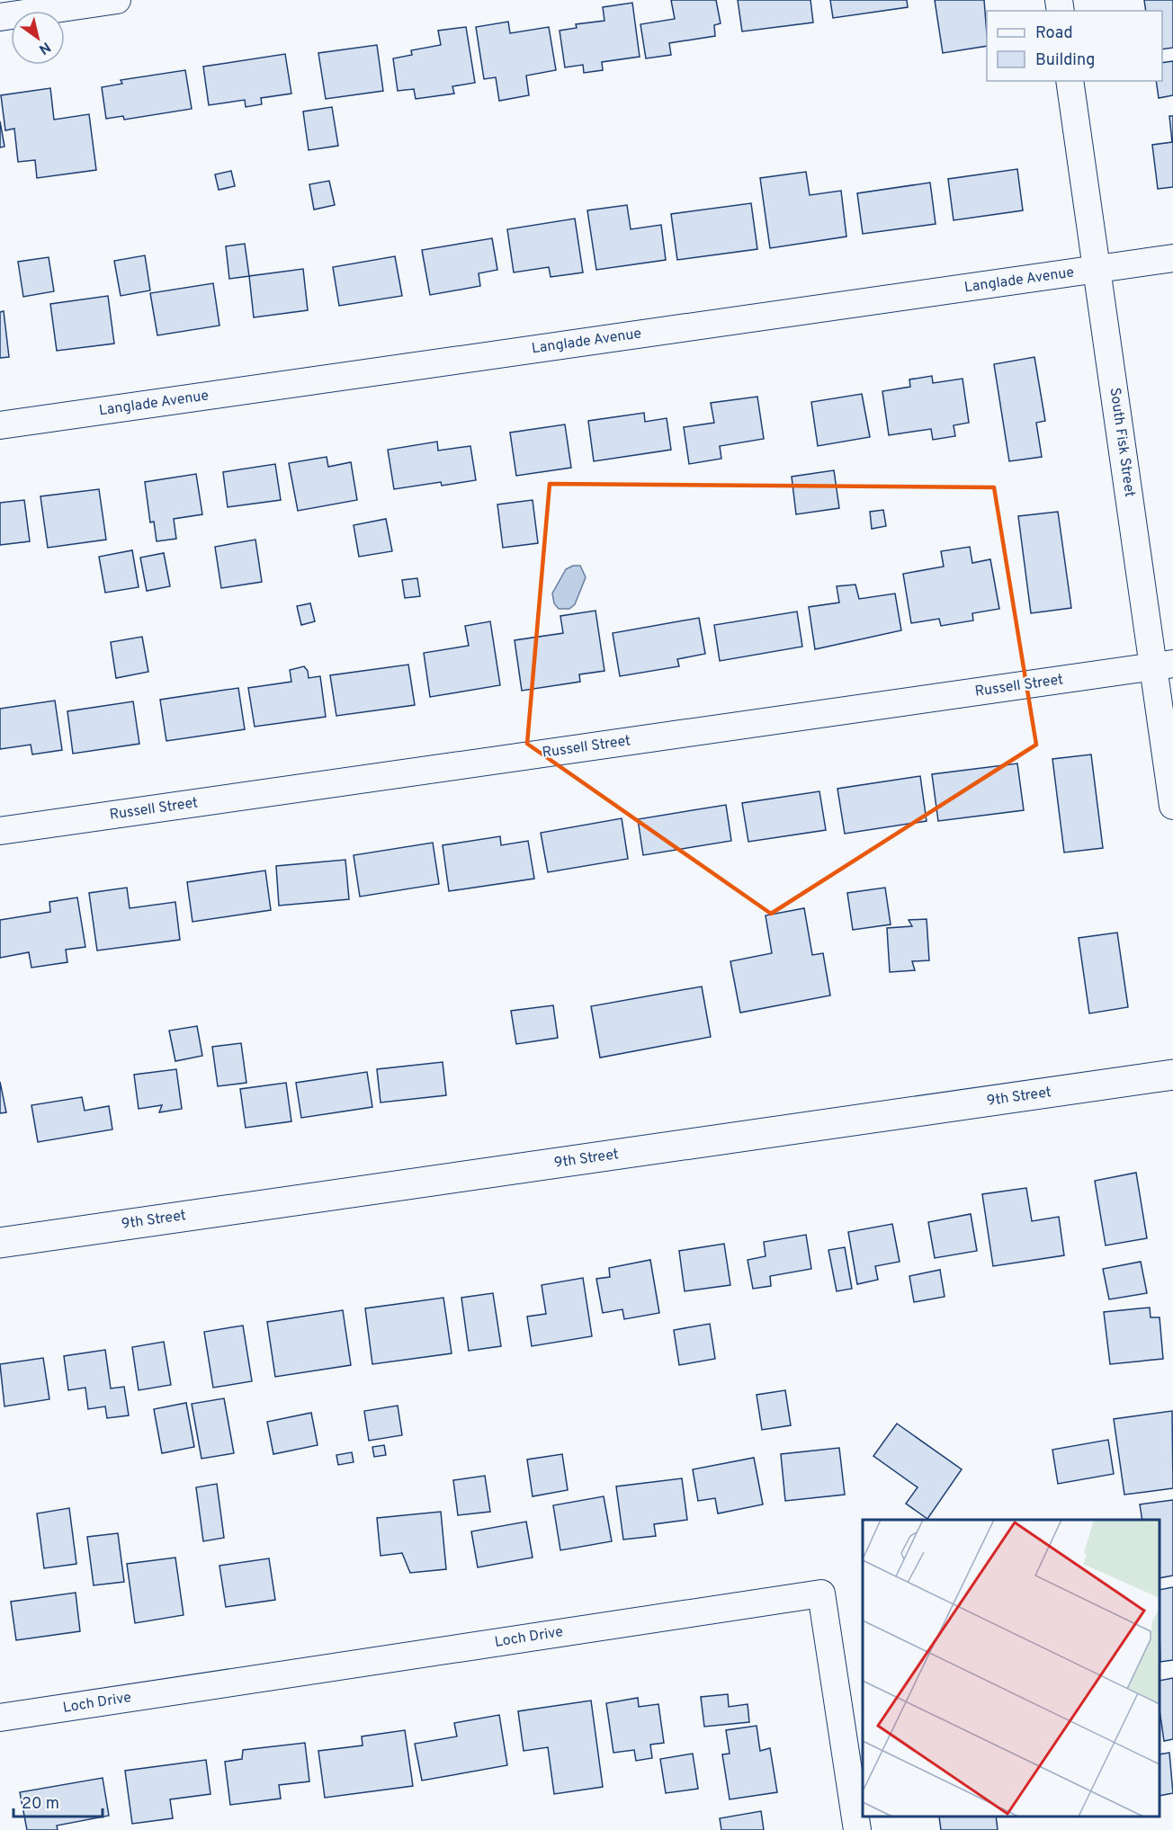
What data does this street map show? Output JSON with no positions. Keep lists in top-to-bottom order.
{
  "streets": {
    "street": [
      "Langlade Avenue",
      "South Fisk Street",
      "Russell Street",
      "9th Street",
      "Loch Drive"
    ]
  },
  "crossings": [
    ["Langlade Avenue", "South Fisk Street"],
    ["South Fisk Street", "Russell Street"]
  ],
  "legend": ["Road", "Building"],
  "scale_bar": "20 m",
  "north": "bottom right"
}
